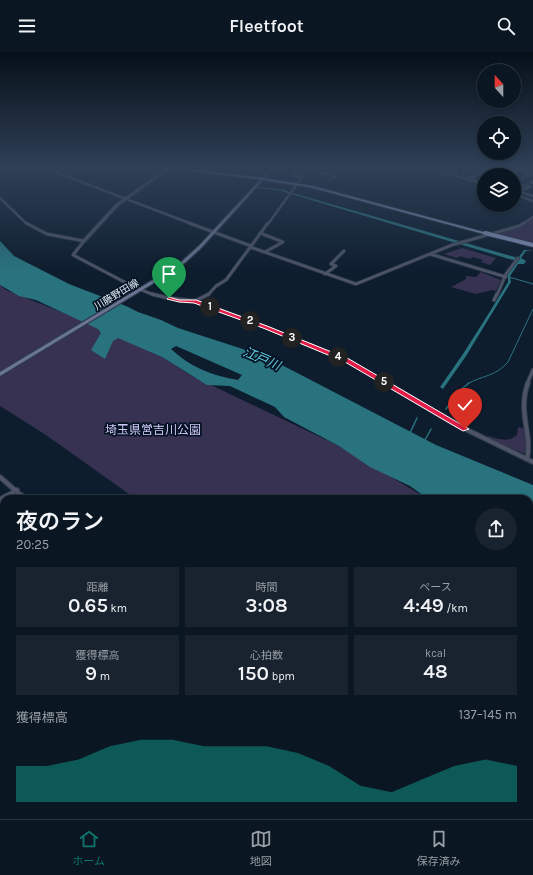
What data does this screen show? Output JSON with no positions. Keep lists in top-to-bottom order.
{
  "streets": {
    "main road": ["川藤野田線"]
  },
  "water": ["江戸川"],
  "parks": ["埼玉県営吉川公園"],
  "north": "top",
  "page": {
    "header": "Fleetfoot",
    "pins": [
      "1",
      "2",
      "3",
      "4",
      "5"
    ],
    "heading": ["夜のラン", "20:25"],
    "stats": [
      ["距離", "0.65 km"],
      ["時間", "3:08"],
      ["ペース", "4:49 /km"],
      ["獲得標高", "9 m"],
      ["心拍数", "150 bpm"],
      ["kcal", "48"]
    ],
    "chart": ["獲得標高", "137–145 m"],
    "tabs": ["ホーム", "地図", "保存済み"]
  }
}
